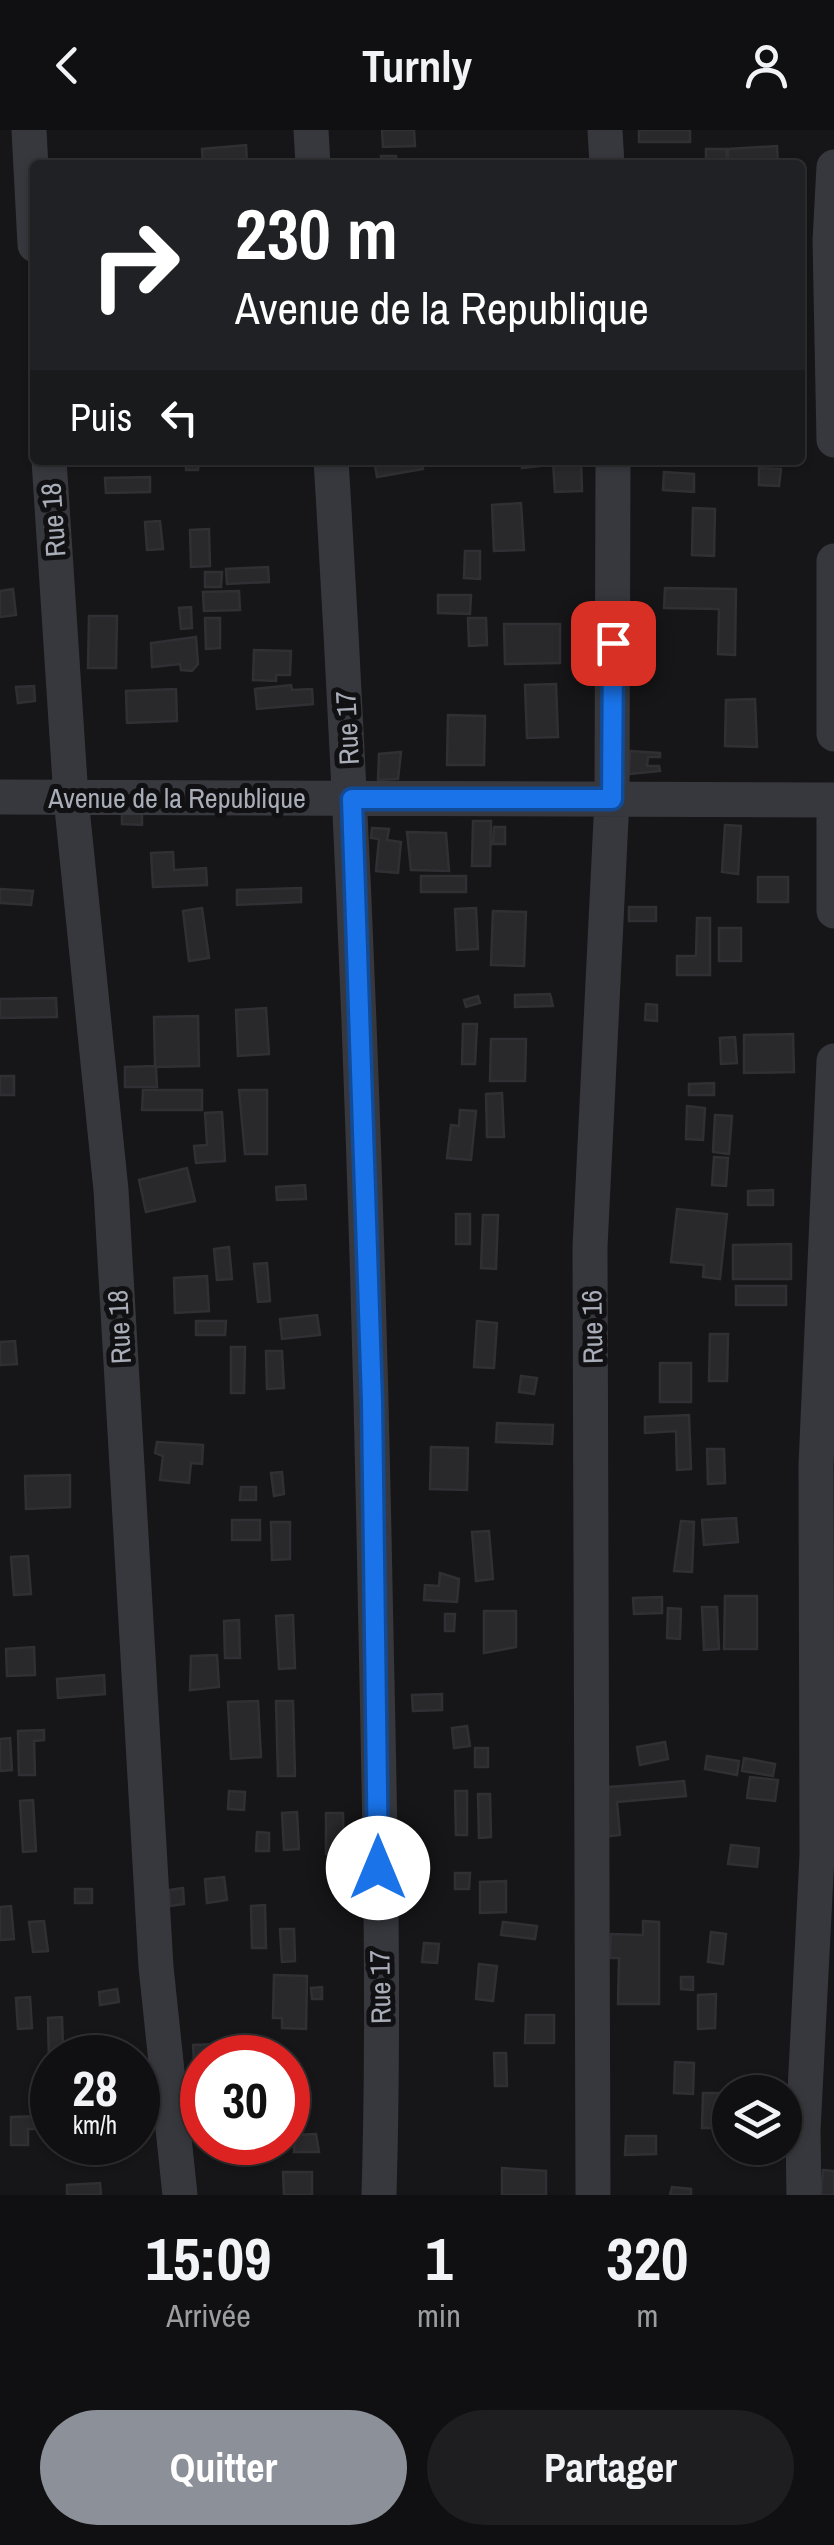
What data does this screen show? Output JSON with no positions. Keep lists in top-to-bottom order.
{
  "streets": {
    "street": [
      "Rue 18",
      "Rue 17",
      "Avenue de la Republique",
      "Rue 16"
    ]
  },
  "crossings": [
    ["Rue 18", "Avenue de la Republique"],
    ["Rue 17", "Avenue de la Republique"],
    ["Avenue de la Republique", "Rue 16"]
  ],
  "page": {
    "header": "Turnly",
    "turn": ["230 m", "Avenue de la Republique"],
    "then": "Puis",
    "speed": "28 km/h",
    "limit": "30",
    "eta": [
      "15:09",
      "Arrivée",
      "1",
      "min",
      "320",
      "m"
    ],
    "buttons": ["Quitter", "Partager"]
  }
}
